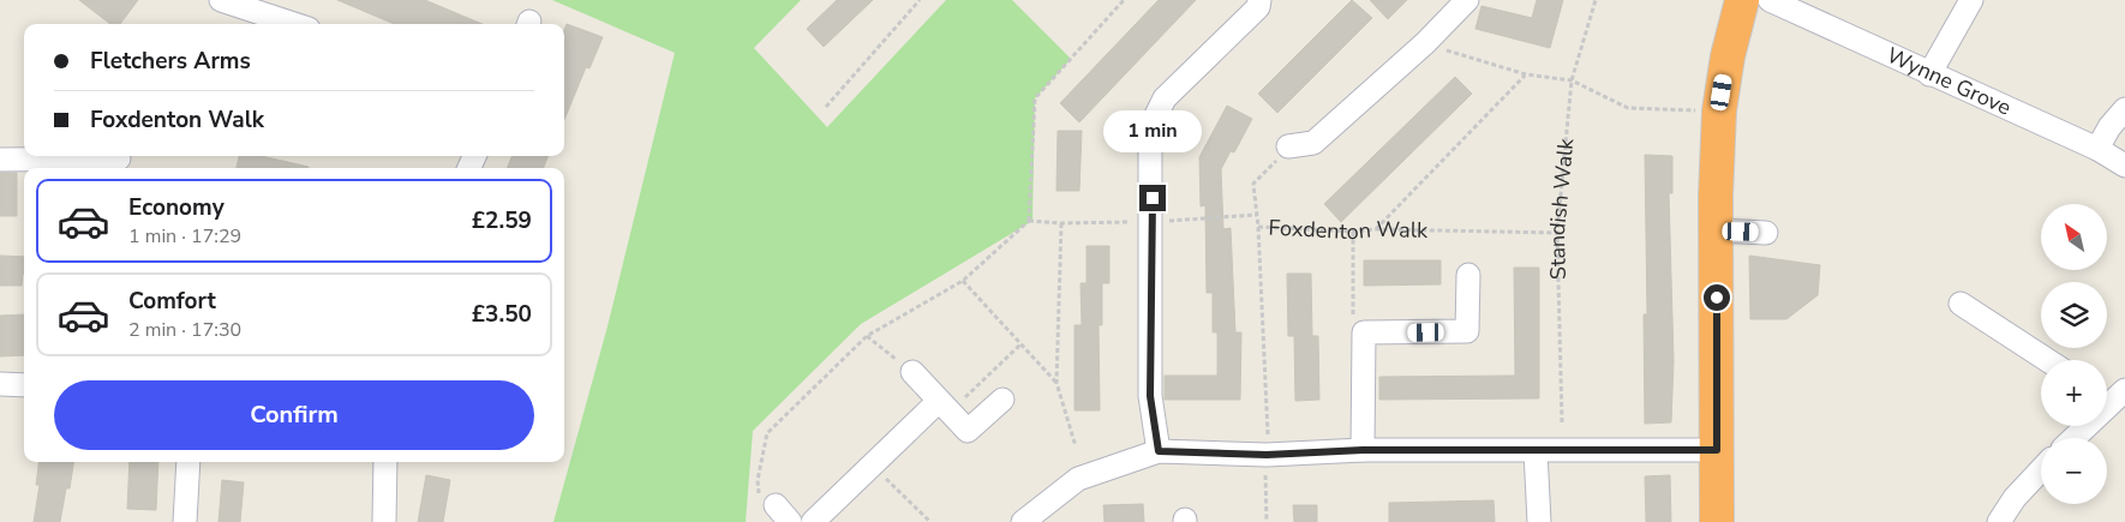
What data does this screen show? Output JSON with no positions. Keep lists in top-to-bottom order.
{
  "streets": {
    "street": ["Wynne Grove"],
    "path": ["Standish Walk", "Foxdenton Walk"]
  },
  "crossings": [
    ["Standish Walk", "Foxdenton Walk"]
  ],
  "north": "top left",
  "page": {
    "banner": ["Fletchers Arms", "Foxdenton Walk"],
    "bubble": "1 min",
    "list": [
      {
        "name": "Economy",
        "note": "1 min · 17:29",
        "value": "£2.59"
      },
      {
        "name": "Comfort",
        "note": "2 min · 17:30",
        "value": "£3.50"
      }
    ],
    "map_buttons": ["+", "−"],
    "buttons": "Confirm"
  }
}
